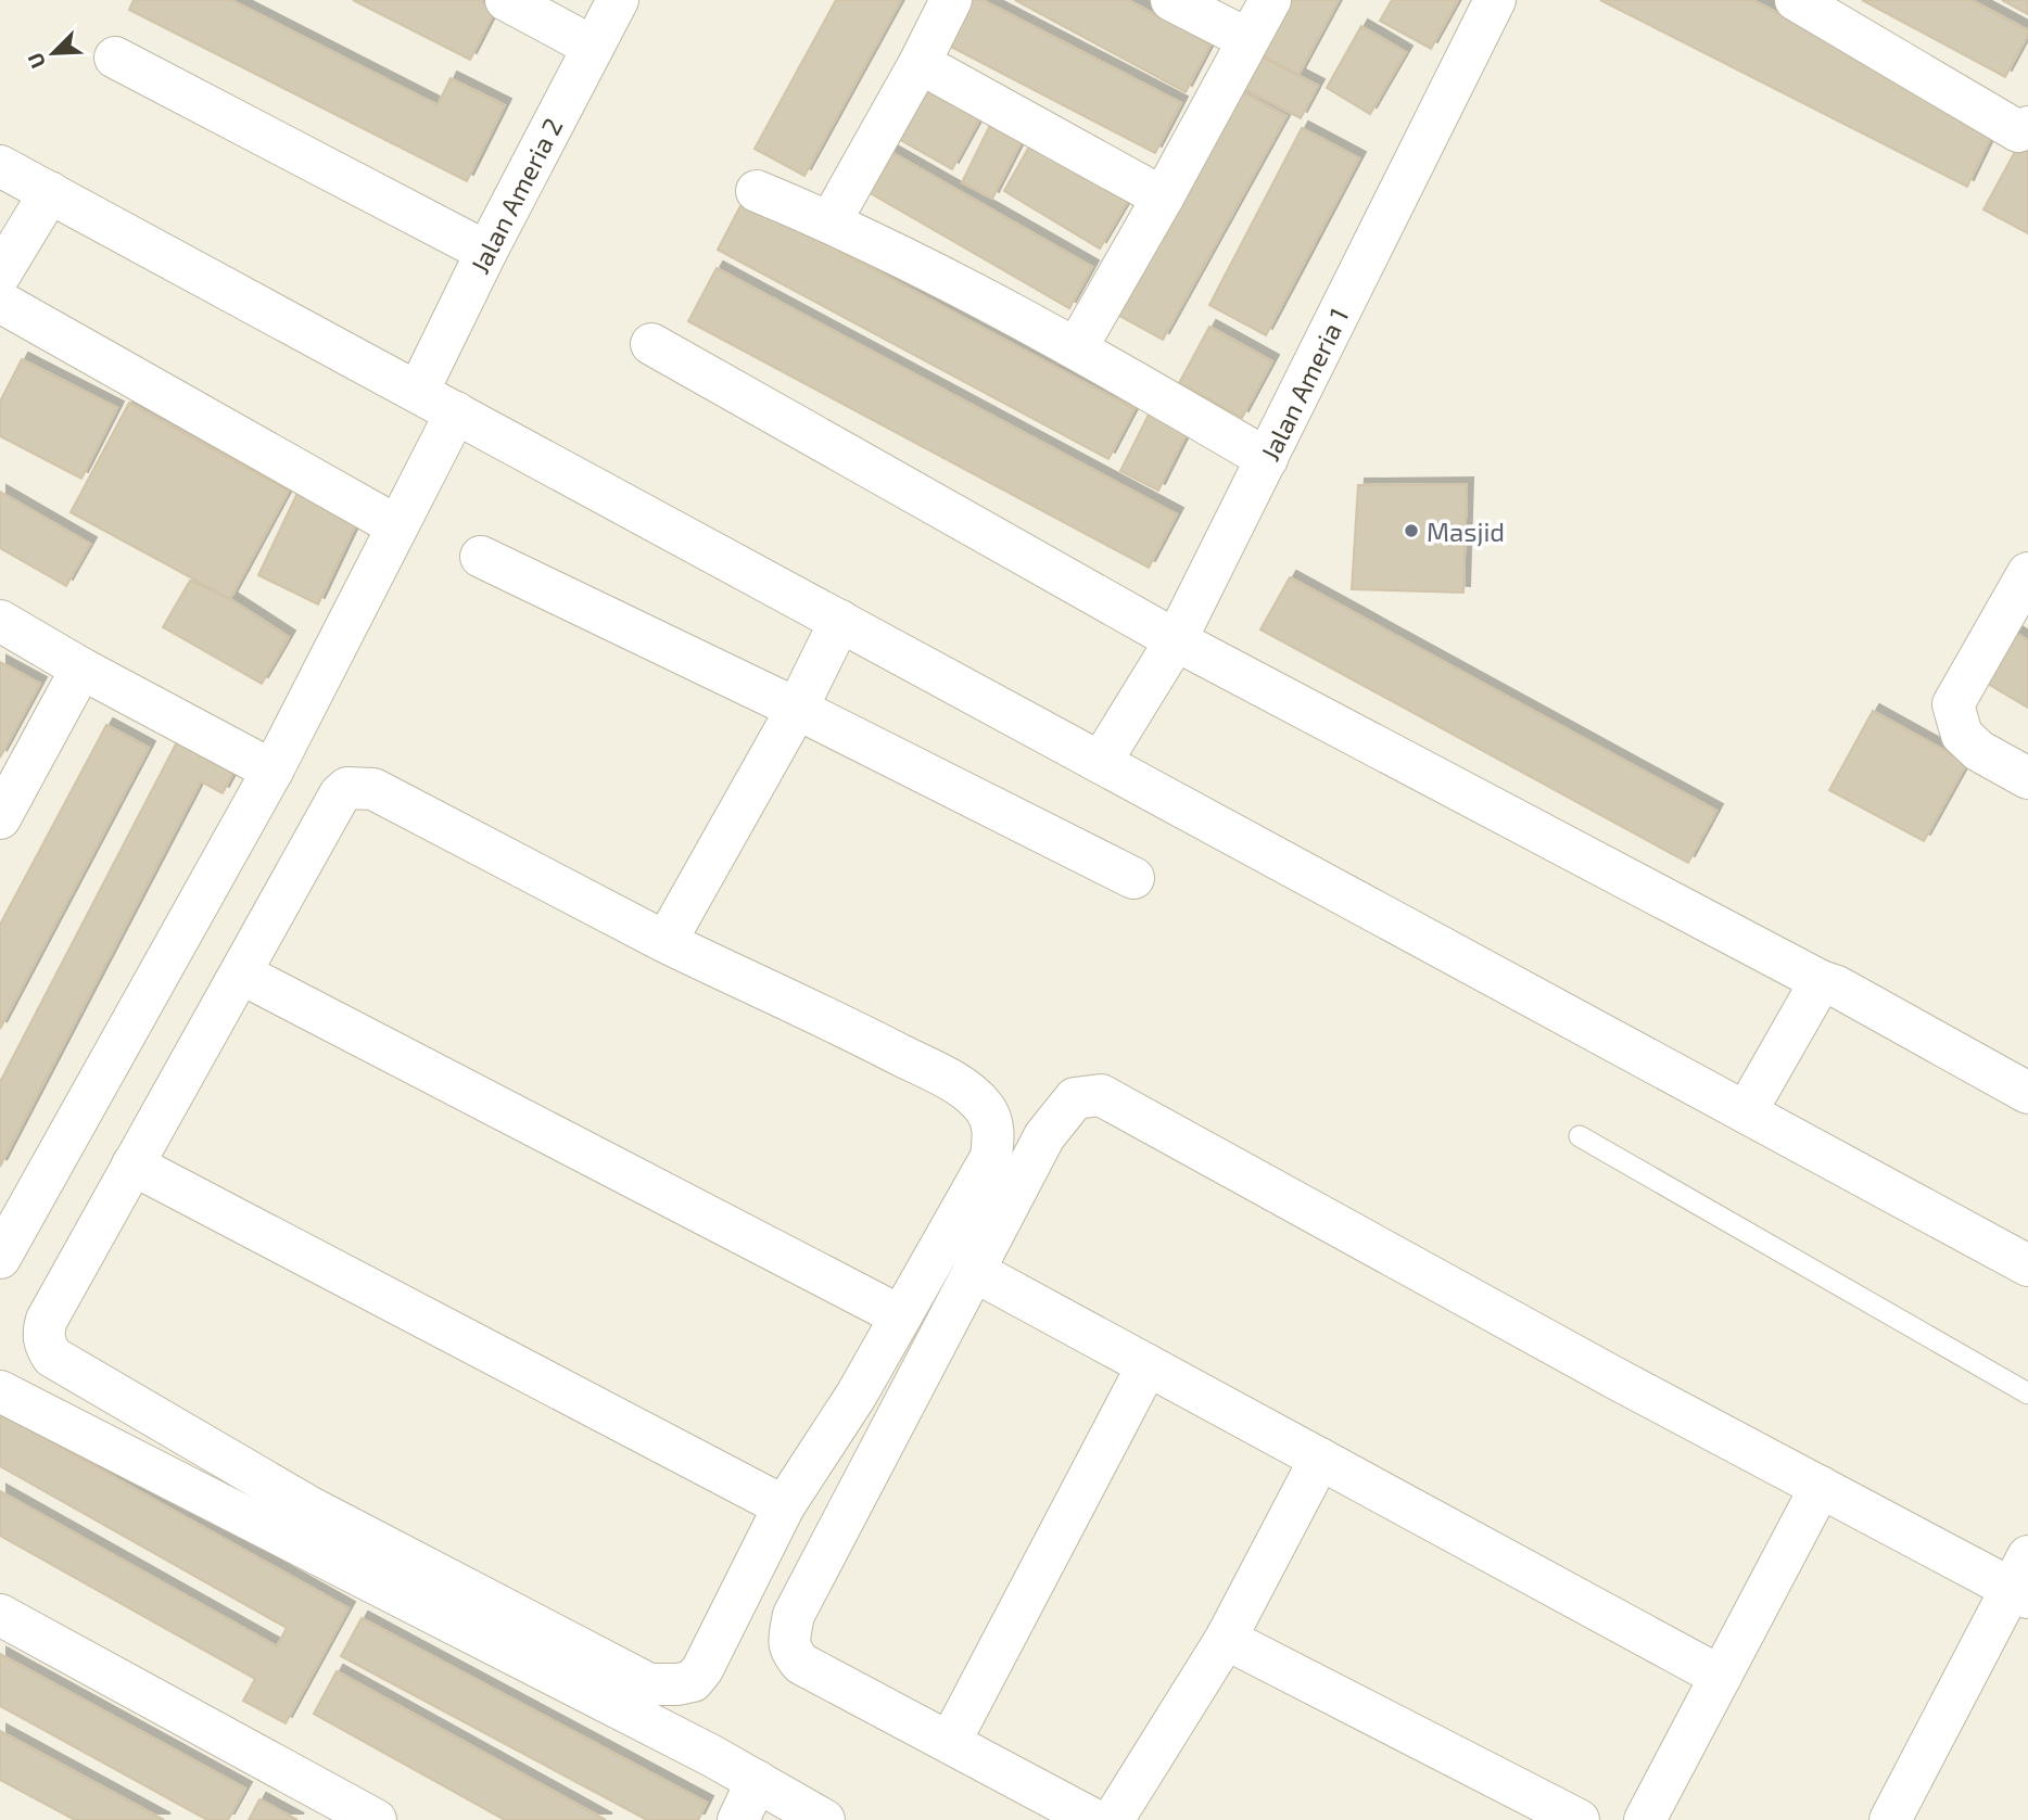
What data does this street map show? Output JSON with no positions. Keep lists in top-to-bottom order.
{
  "streets": {
    "street": ["Jalan Ameria 2", "Jalan Ameria 1"]
  },
  "places": ["Masjid"],
  "north": "bottom left"
}
